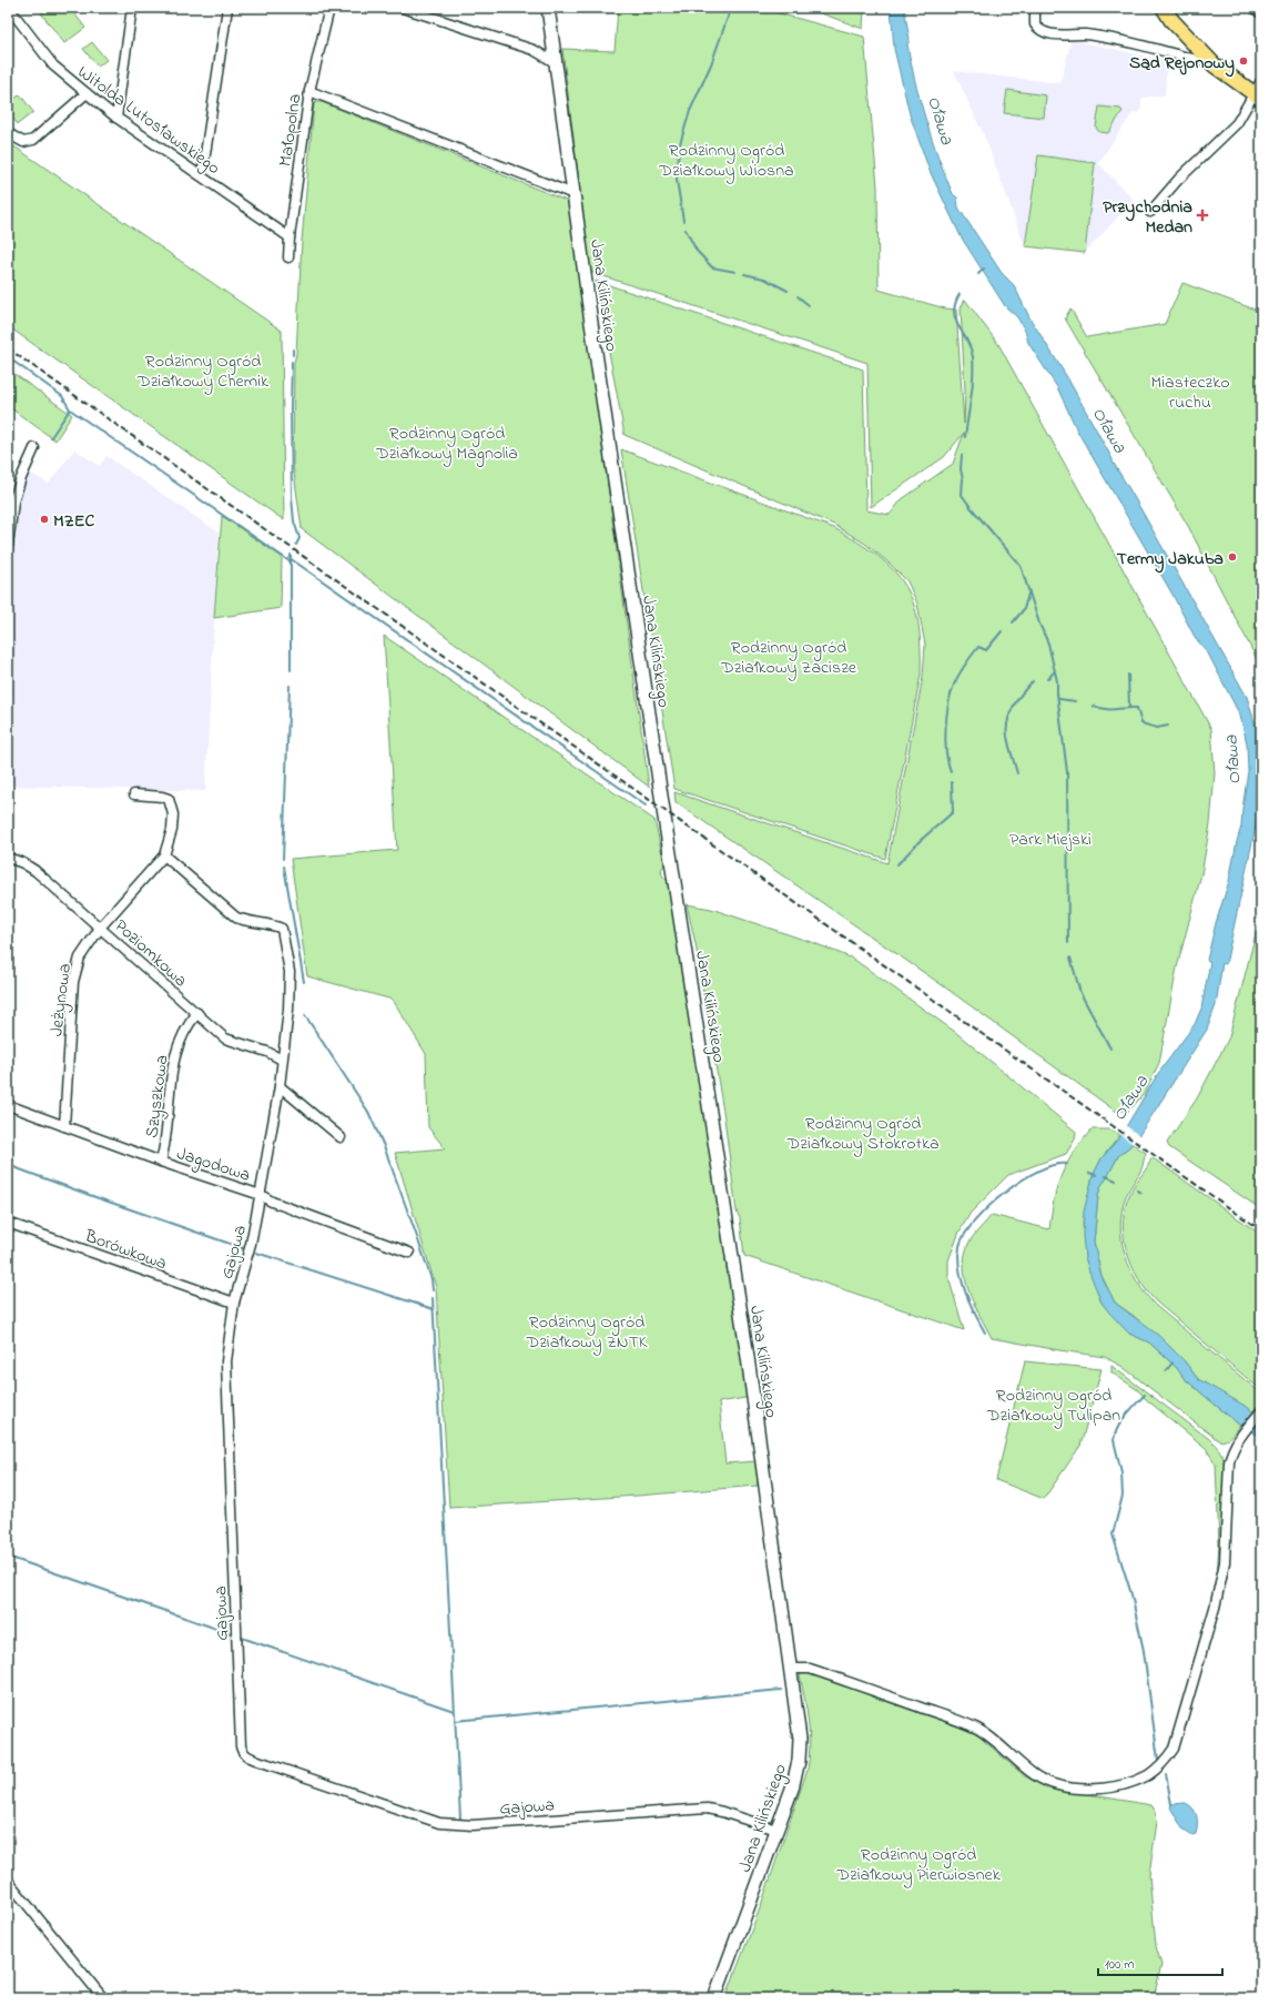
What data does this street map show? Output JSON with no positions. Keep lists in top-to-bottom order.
{
  "streets": {
    "street": [
      "Witolda Lutosławskiego",
      "Małopolna",
      "Jana Kilińskiego",
      "Poziomkowa",
      "Jeżynowa",
      "Szyszkowa",
      "Jagodowa",
      "Borówkowa",
      "Gajowa"
    ]
  },
  "crossings": [
    ["Witolda Lutosławskiego", "Małopolna"],
    ["Jana Kilińskiego", "Gajowa"],
    ["Poziomkowa", "Jeżynowa"],
    ["Poziomkowa", "Szyszkowa"],
    ["Poziomkowa", "Gajowa"],
    ["Jeżynowa", "Jagodowa"],
    ["Jeżynowa", "Gajowa"],
    ["Szyszkowa", "Jagodowa"],
    ["Jagodowa", "Gajowa"],
    ["Borówkowa", "Gajowa"]
  ],
  "water": ["Oława"],
  "parks": [
    "Rodzinny Ogród Działkowy Wiosna",
    "Rodzinny Ogród Działkowy Chemik",
    "Miasteczko ruchu",
    "Rodzinny Ogród Działkowy Magnolia",
    "Rodzinny Ogród Działkowy Zacisze",
    "Park Miejski",
    "Rodzinny Ogród Działkowy Stokrotka",
    "Rodzinny Ogród Działkowy ZNTK",
    "Rodzinny Ogród Działkowy Tulipan",
    "Rodzinny Ogród Działkowy Pierwiosnek"
  ],
  "places": {
    "other": ["Sąd Rejonowy", "MZEC", "Termy Jakuba"],
    "health": ["Przychodnia Medan"]
  },
  "scale_bar": "100 m"
}
